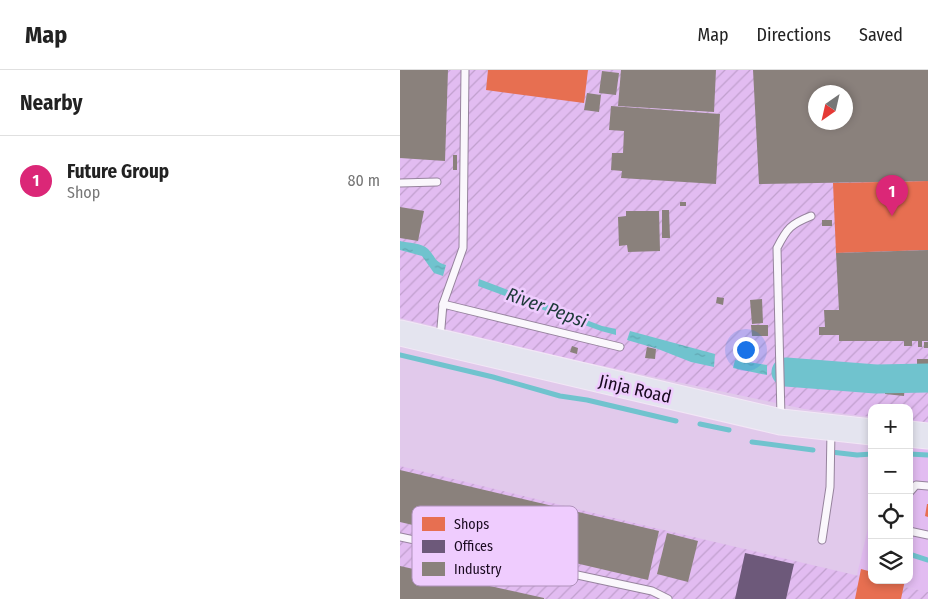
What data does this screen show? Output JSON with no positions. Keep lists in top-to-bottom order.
{
  "streets": {
    "highway": ["Jinja Road"]
  },
  "water": ["River Pepsi"],
  "legend": ["Shops", "Offices", "Industry"],
  "north": "bottom left",
  "page": {
    "header": "Map",
    "nav": ["Map", "Directions", "Saved"],
    "heading": "Nearby",
    "list": [
      {
        "mark": "1",
        "name": "Future Group",
        "note": "Shop",
        "value": "80 m"
      }
    ],
    "pins": "1",
    "map_buttons": ["+", "−"]
  }
}
